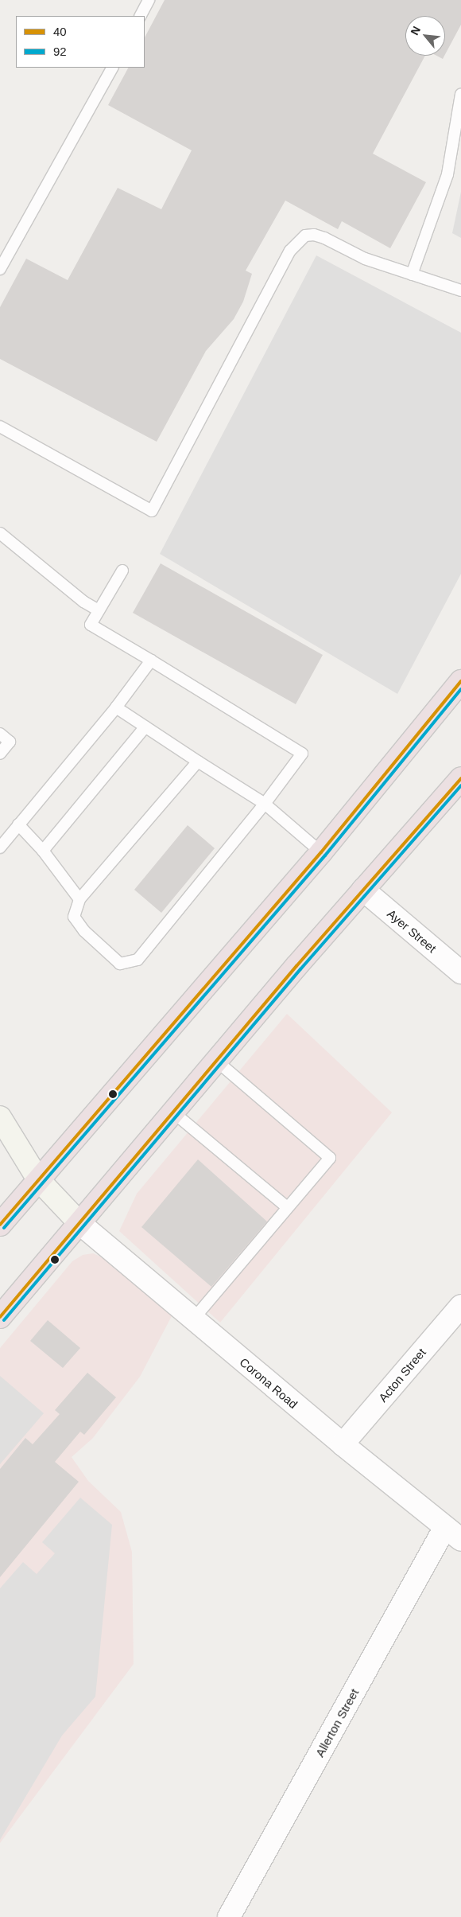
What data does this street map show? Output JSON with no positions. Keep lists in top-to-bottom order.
{
  "streets": {
    "street": [
      "Ayer Street",
      "Acton Street",
      "Corona Road",
      "Allerton Street"
    ]
  },
  "crossings": [
    ["Acton Street", "Corona Road"],
    ["Corona Road", "Allerton Street"]
  ],
  "lines": ["transit line 40", "transit line 92"],
  "legend": ["40", "92"],
  "north": "top left"
}
